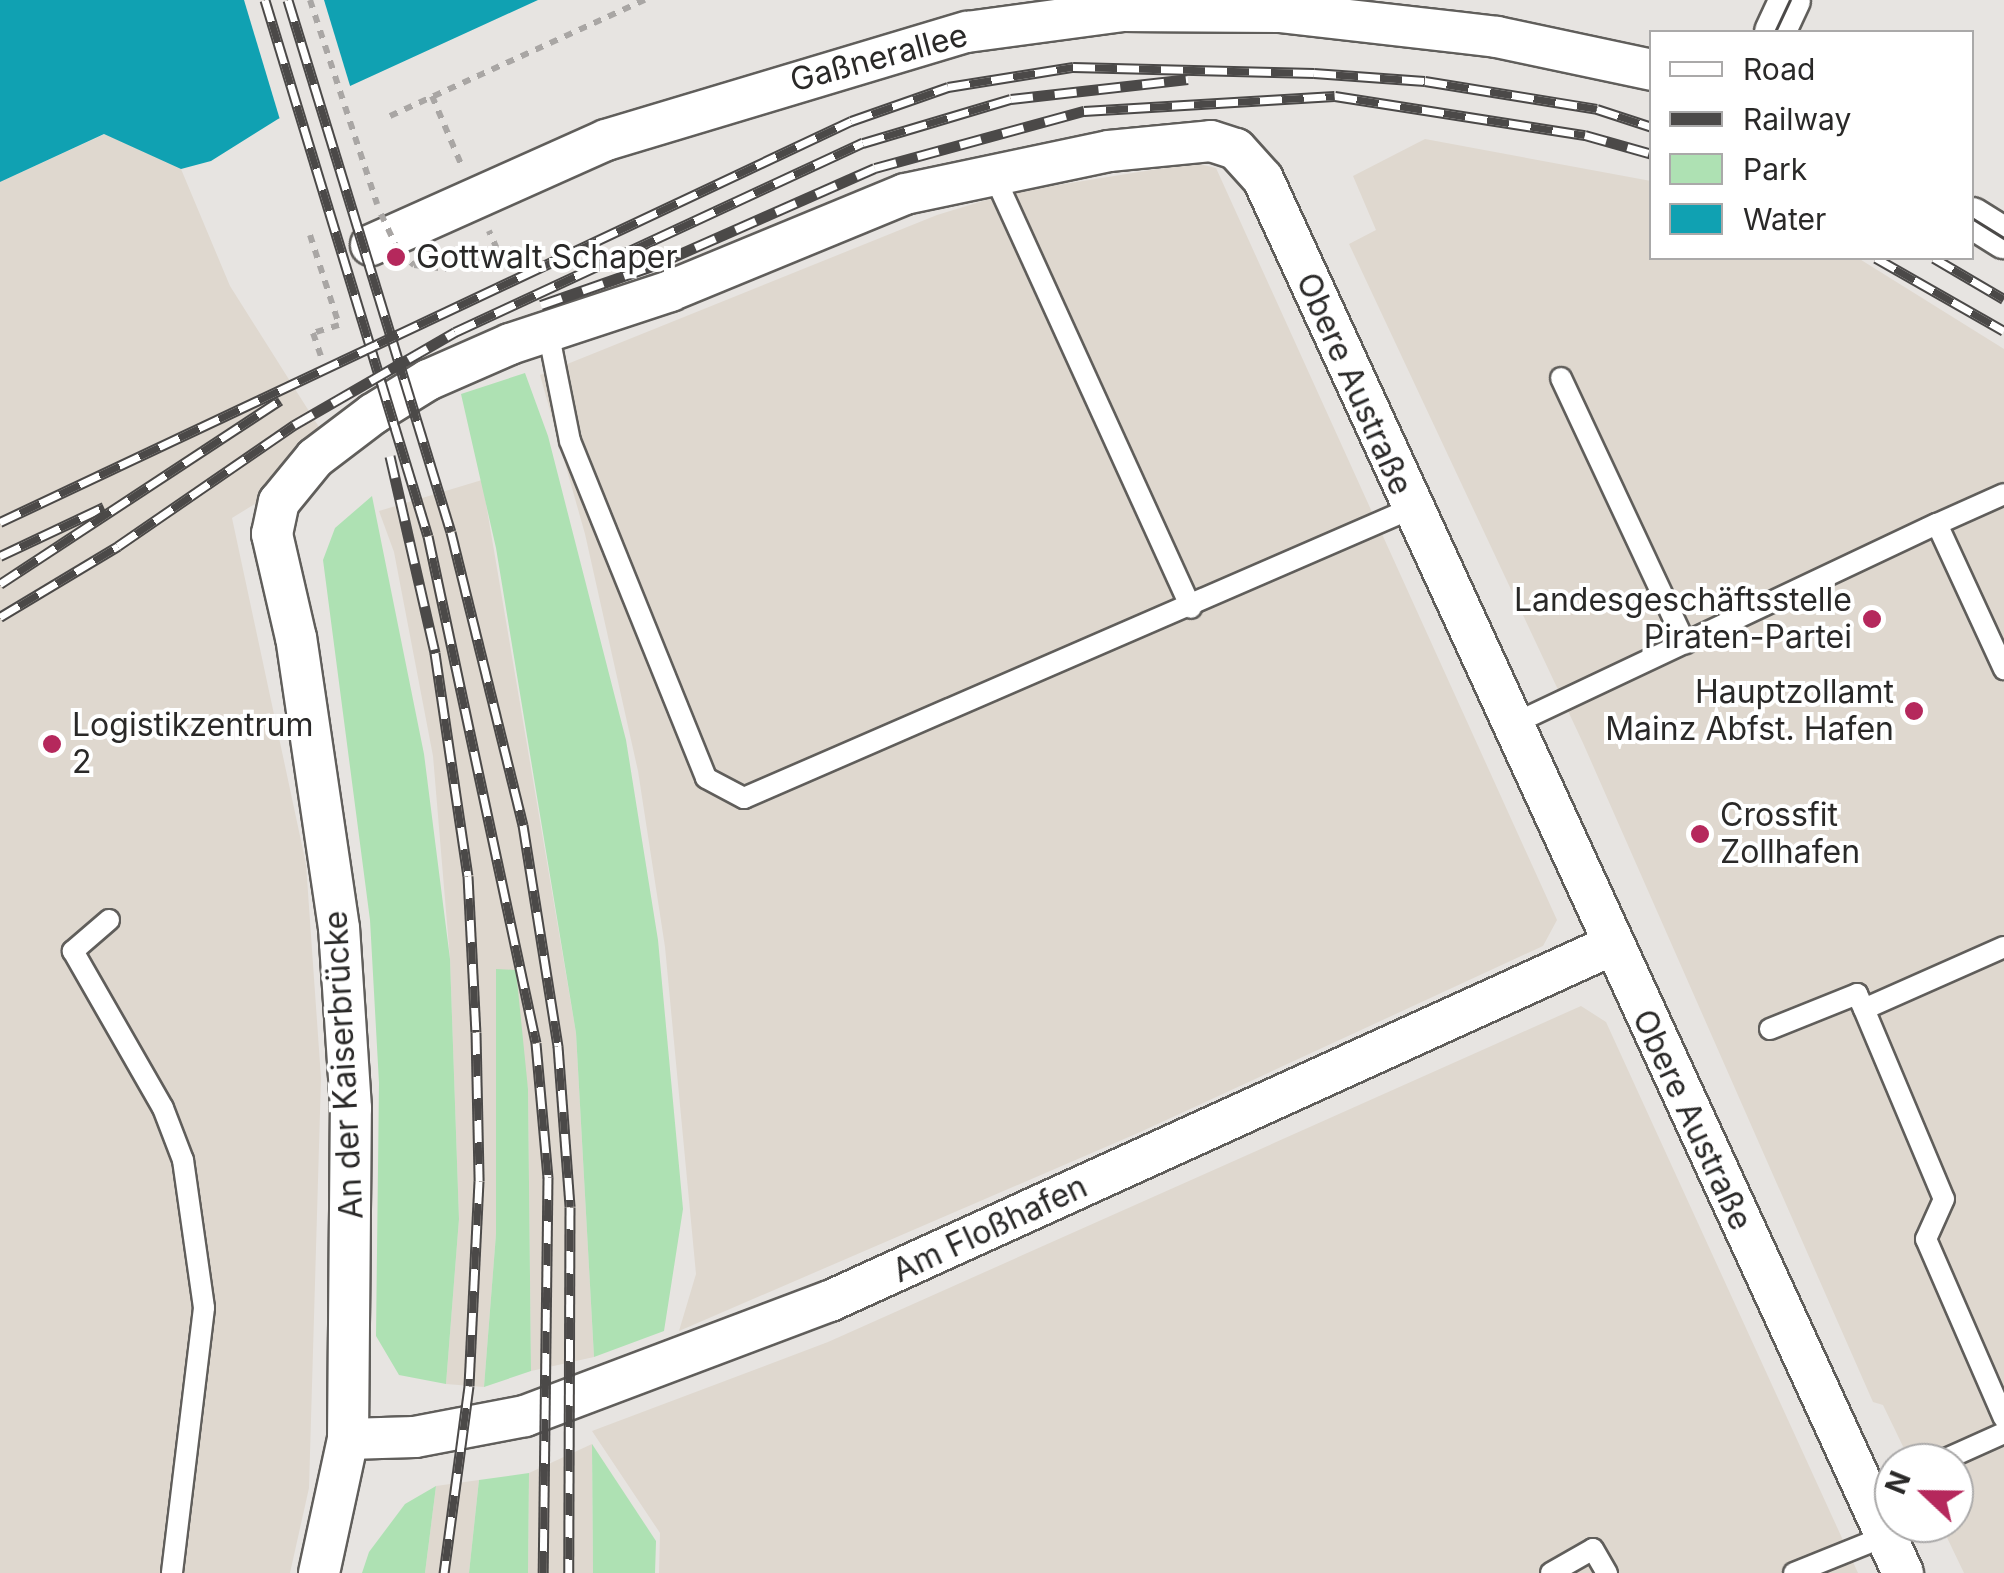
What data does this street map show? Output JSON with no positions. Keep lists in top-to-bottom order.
{
  "streets": {
    "street": [
      "Gaßnerallee",
      "Obere Austraße",
      "An der Kaiserbrücke",
      "Am Floßhafen"
    ]
  },
  "crossings": [
    ["Obere Austraße", "An der Kaiserbrücke"],
    ["Obere Austraße", "Am Floßhafen"],
    ["An der Kaiserbrücke", "Am Floßhafen"]
  ],
  "places": [
    "Gottwalt Schaper",
    "Landesgeschäftsstelle Piraten-Partei",
    "Hauptzollamt Mainz Abfst. Hafen",
    "Logistikzentrum 2",
    "Crossfit Zollhafen"
  ],
  "legend": [
    "Road",
    "Railway",
    "Park",
    "Water"
  ],
  "north": "left"
}
